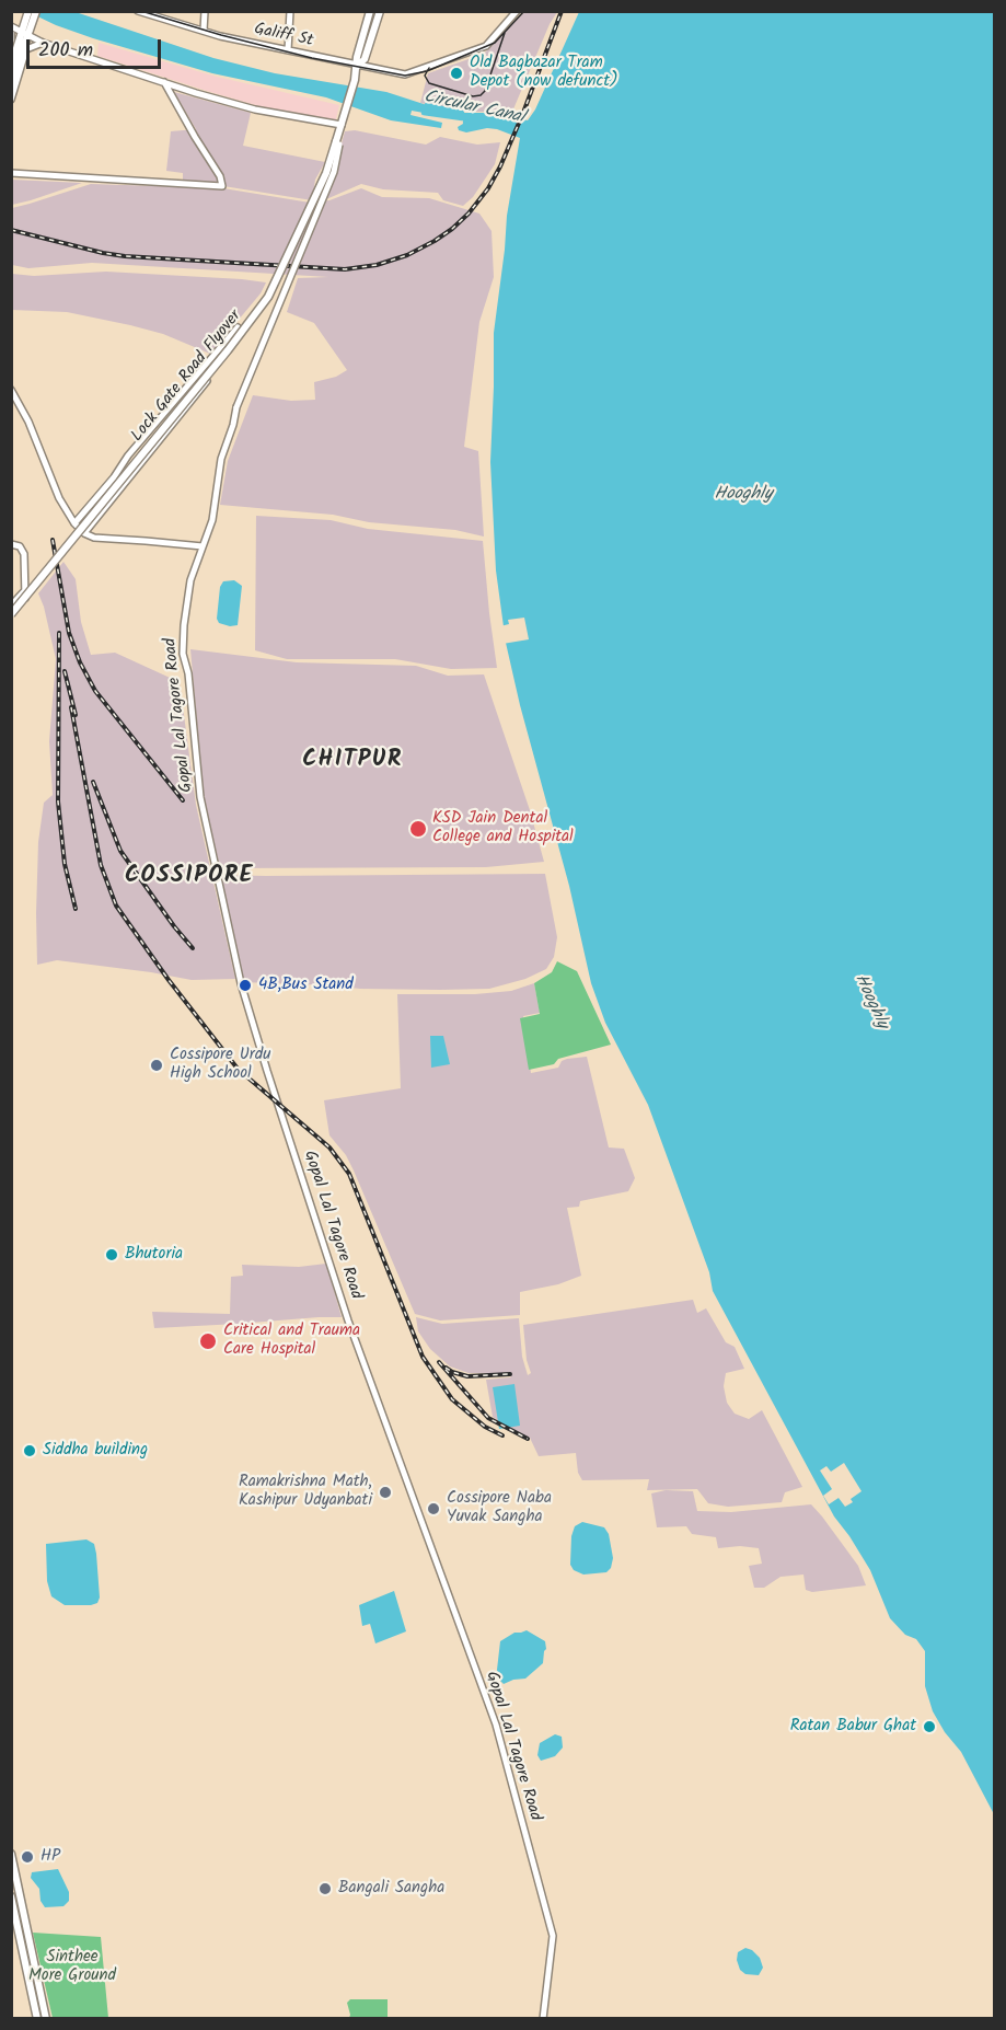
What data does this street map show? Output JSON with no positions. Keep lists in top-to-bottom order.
{
  "streets": {
    "main road": ["Lock Gate Road Flyover"],
    "street": ["Galiff St", "Gopal Lal Tagore Road"]
  },
  "crossings": [
    ["Galiff St", "Lock Gate Road Flyover"],
    ["Lock Gate Road Flyover", "Gopal Lal Tagore Road"]
  ],
  "districts": ["CHITPUR", "COSSIPORE"],
  "water": ["Circular Canal", "Hooghly"],
  "parks": ["Sinthee More Ground"],
  "places": [
    "Old Bagbazar Tram Depot (now defunct)",
    "KSD Jain Dental College and Hospital",
    "4B,Bus Stand",
    "Cossipore Urdu High School",
    "Bhutoria",
    "Critical and Trauma Care Hospital",
    "Siddha building",
    "Ramakrishna Math, Kashipur Udyanbati",
    "Cossipore Naba Yuvak Sangha",
    "Ratan Babur Ghat",
    "HP",
    "Bangali Sangha"
  ],
  "scale_bar": "200 m"
}
